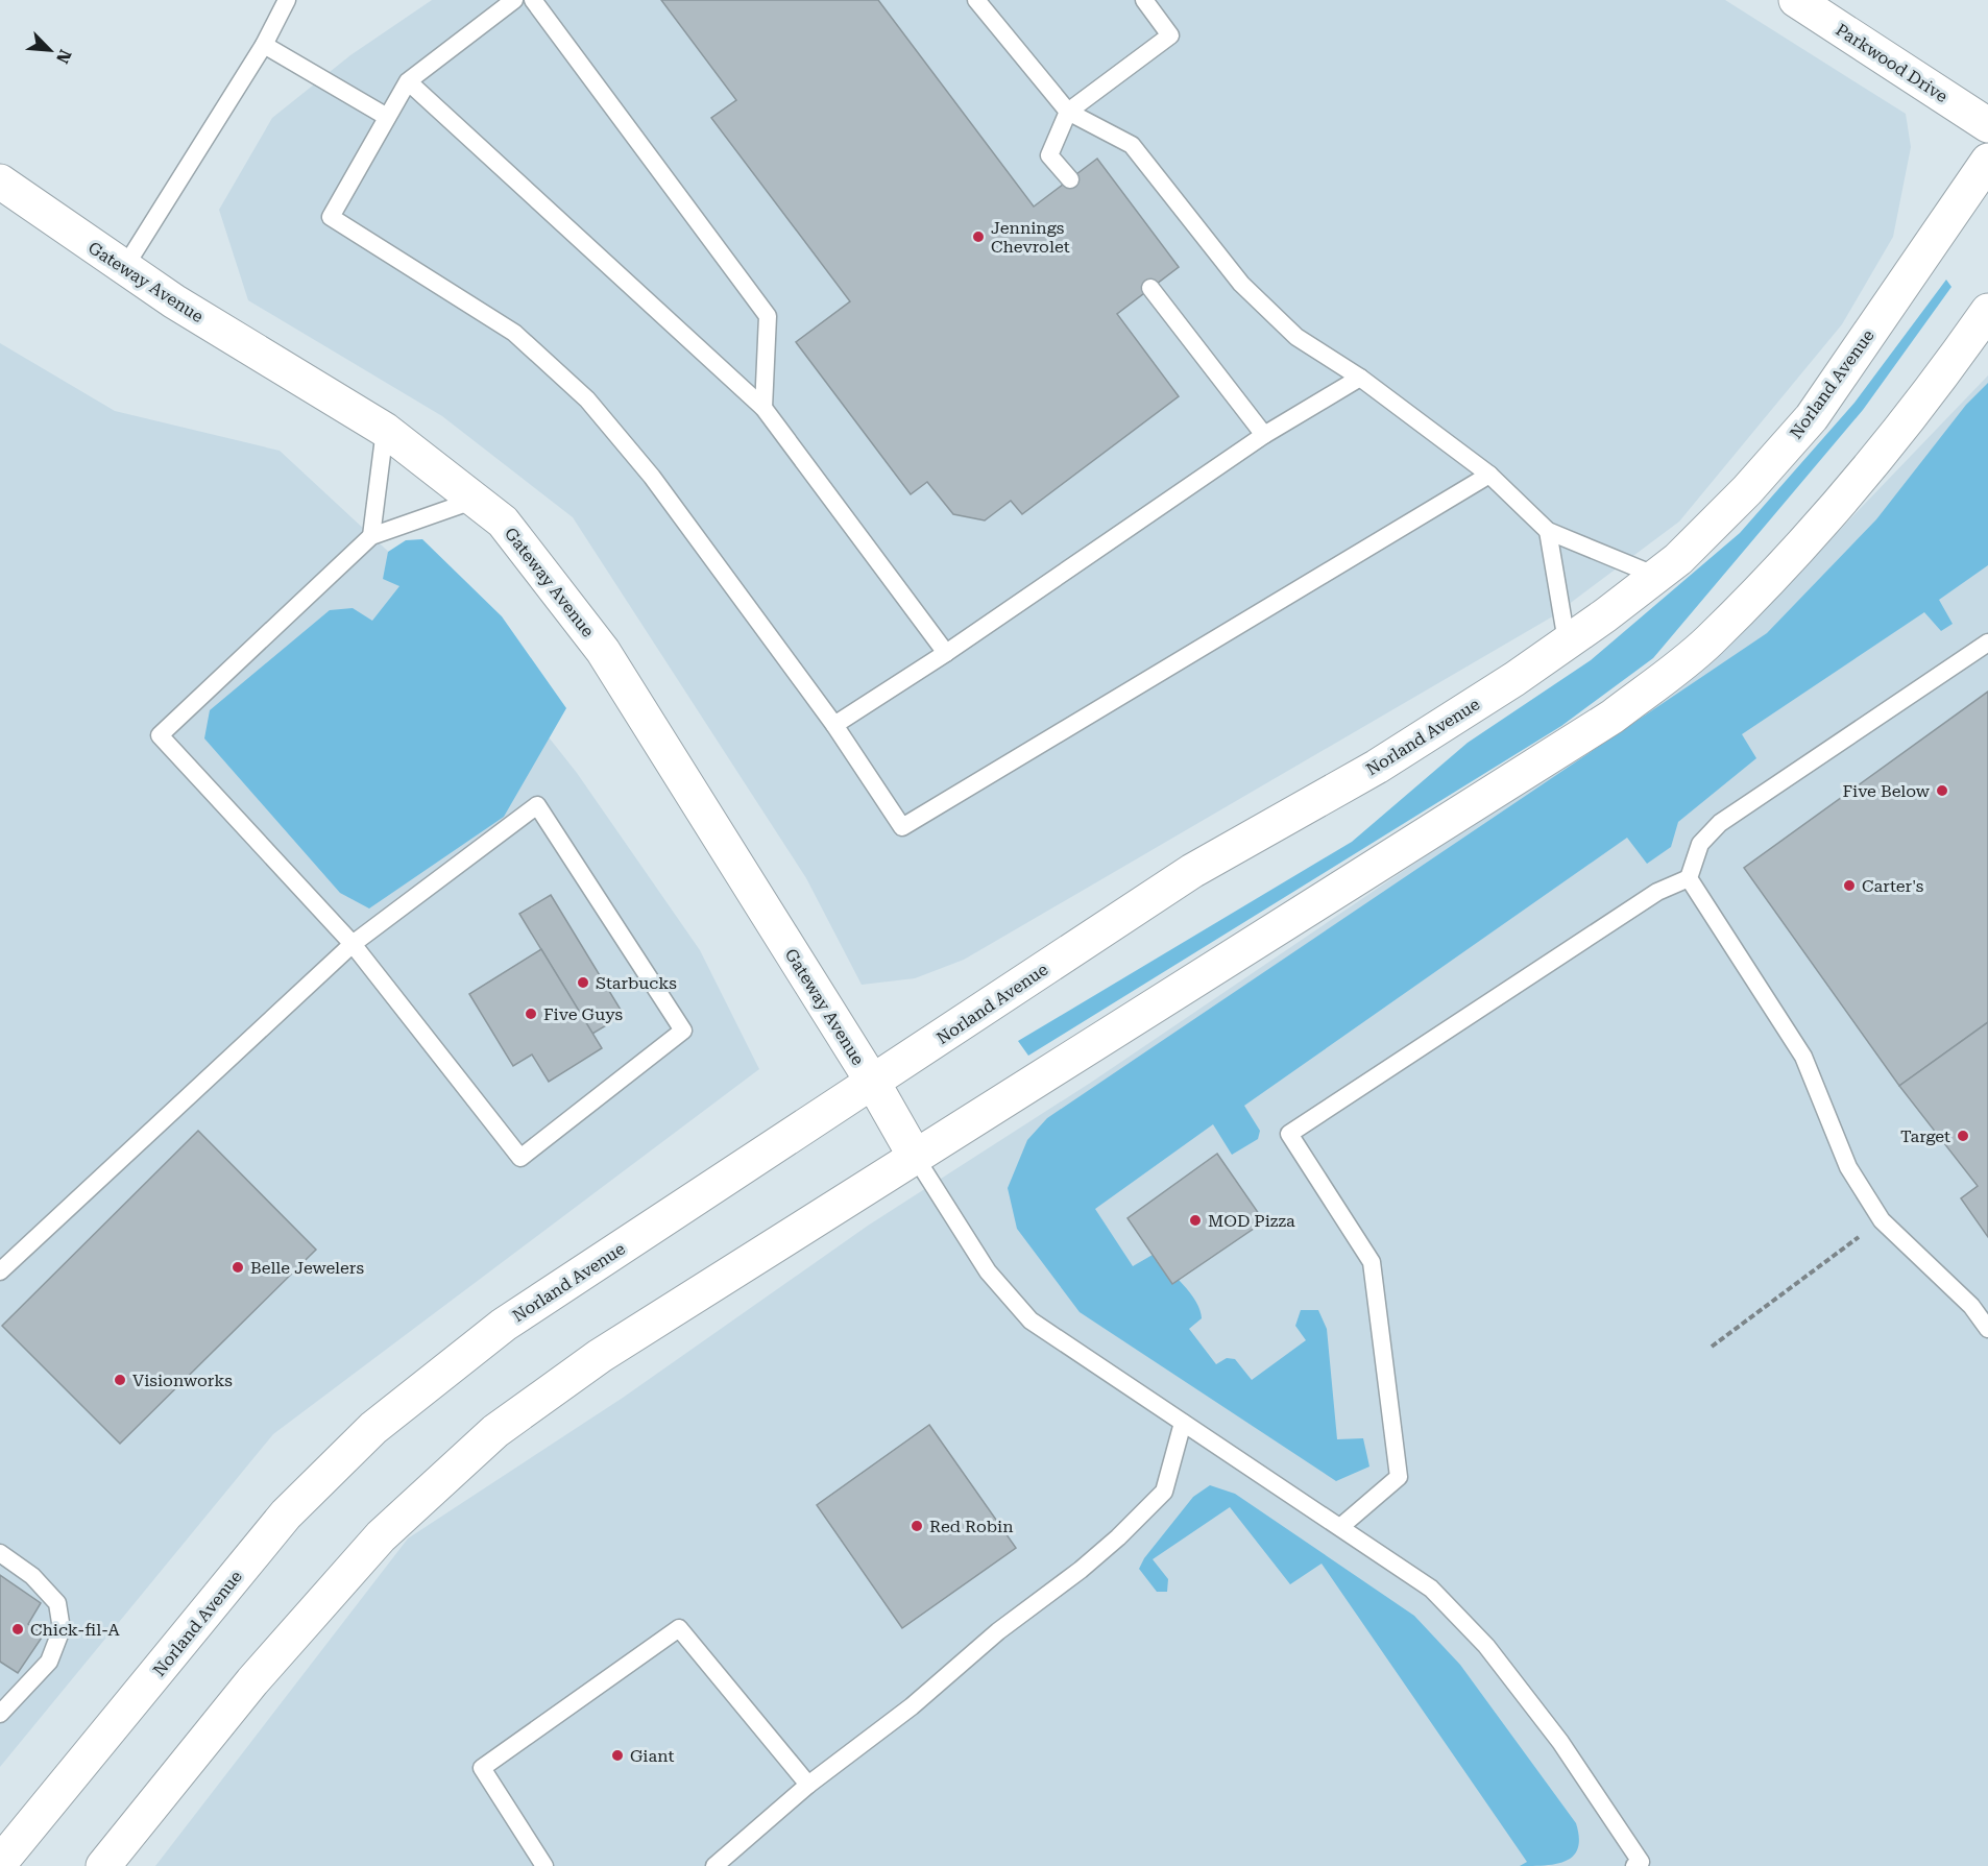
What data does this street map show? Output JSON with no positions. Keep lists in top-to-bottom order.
{
  "streets": {
    "main road": ["Parkwood Drive", "Gateway Avenue", "Norland Avenue"]
  },
  "crossings": [
    ["Gateway Avenue", "Norland Avenue"]
  ],
  "places": [
    "Jennings Chevrolet",
    "Five Below",
    "Carter's",
    "Starbucks",
    "Five Guys",
    "Target",
    "MOD Pizza",
    "Belle Jewelers",
    "Visionworks",
    "Red Robin",
    "Chick-fil-A",
    "Giant"
  ],
  "north": "bottom right"
}
